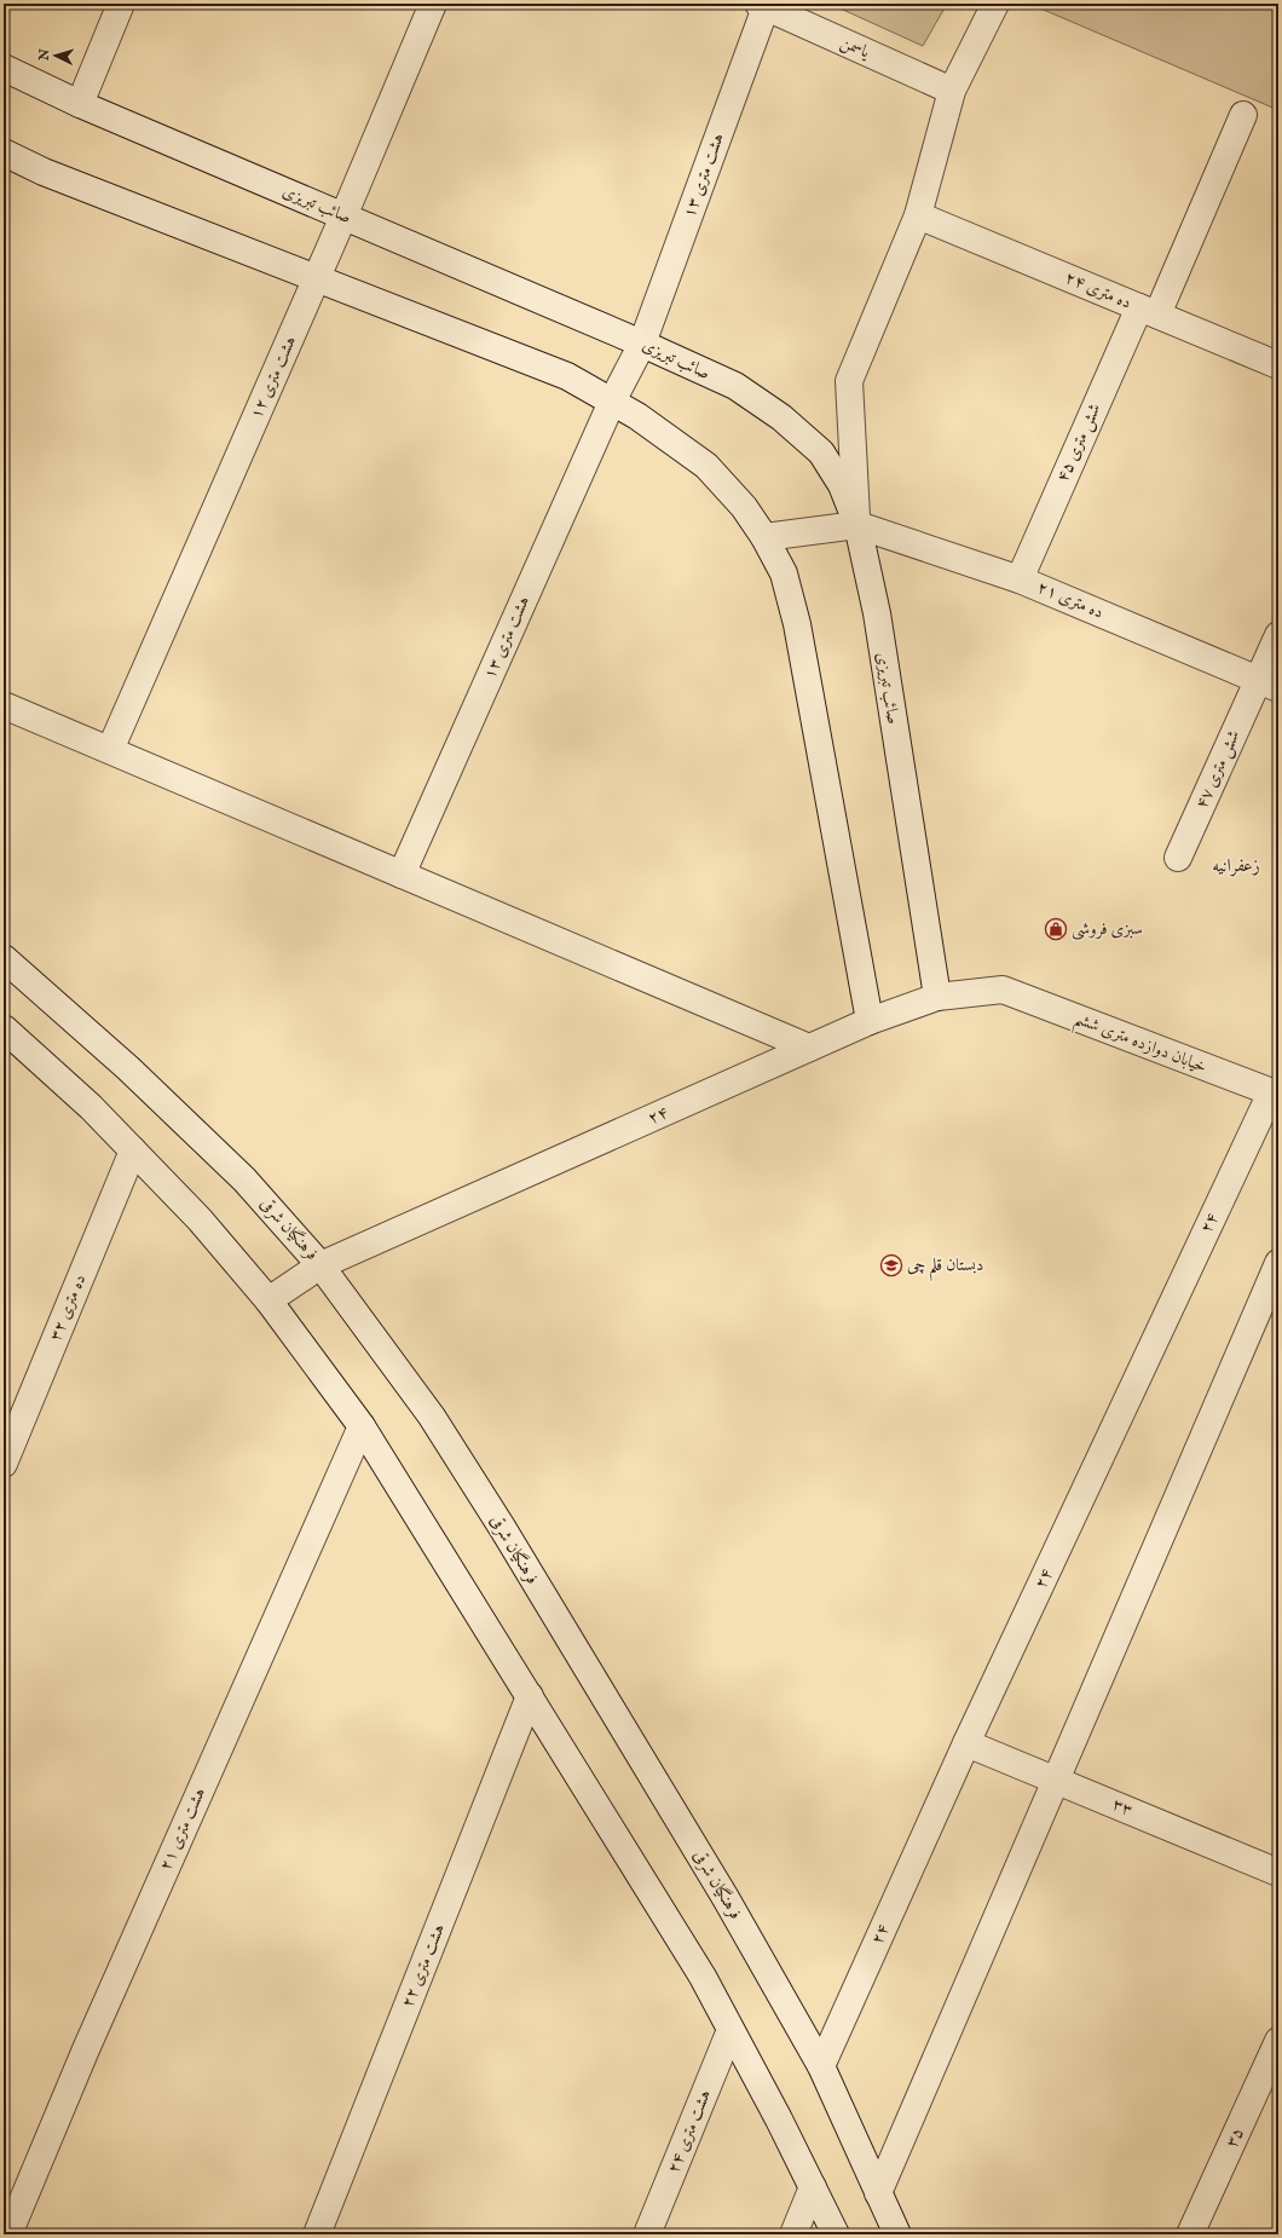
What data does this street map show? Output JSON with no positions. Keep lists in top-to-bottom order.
{
  "streets": {
    "street": [
      "یاسمن",
      "هشت متری ۱۳",
      "صائب تبریزی",
      "ده متری ۲۴",
      "هشت متری ۱۲",
      "شش متری ۴۵",
      "ده متری ۲۱",
      "شش متری ۴۷",
      "خیابان دوازده متری ششم",
      "۲۴",
      "فرهنگیان شرقی",
      "ده متری ۳۲",
      "۳۳",
      "هشت متری ۲۱",
      "هشت متری ۲۲",
      "هشت متری ۲۴",
      "۳۵"
    ]
  },
  "crossings": [
    ["یاسمن", "هشت متری ۱۳"],
    ["هشت متری ۱۳", "صائب تبریزی"],
    ["صائب تبریزی", "هشت متری ۱۲"],
    ["صائب تبریزی", "ده متری ۲۱"],
    ["صائب تبریزی", "۲۴"],
    ["ده متری ۲۴", "شش متری ۴۵"],
    ["شش متری ۴۵", "ده متری ۲۱"],
    ["ده متری ۲۱", "شش متری ۴۷"],
    ["خیابان دوازده متری ششم", "۲۴"],
    ["۲۴", "فرهنگیان شرقی"],
    ["۲۴", "۳۳"]
  ],
  "districts": ["زعفرانیه"],
  "places": {
    "shop": ["سبزی فروشی"],
    "school or university": ["دبستان قلم چی"]
  },
  "north": "left"
}
